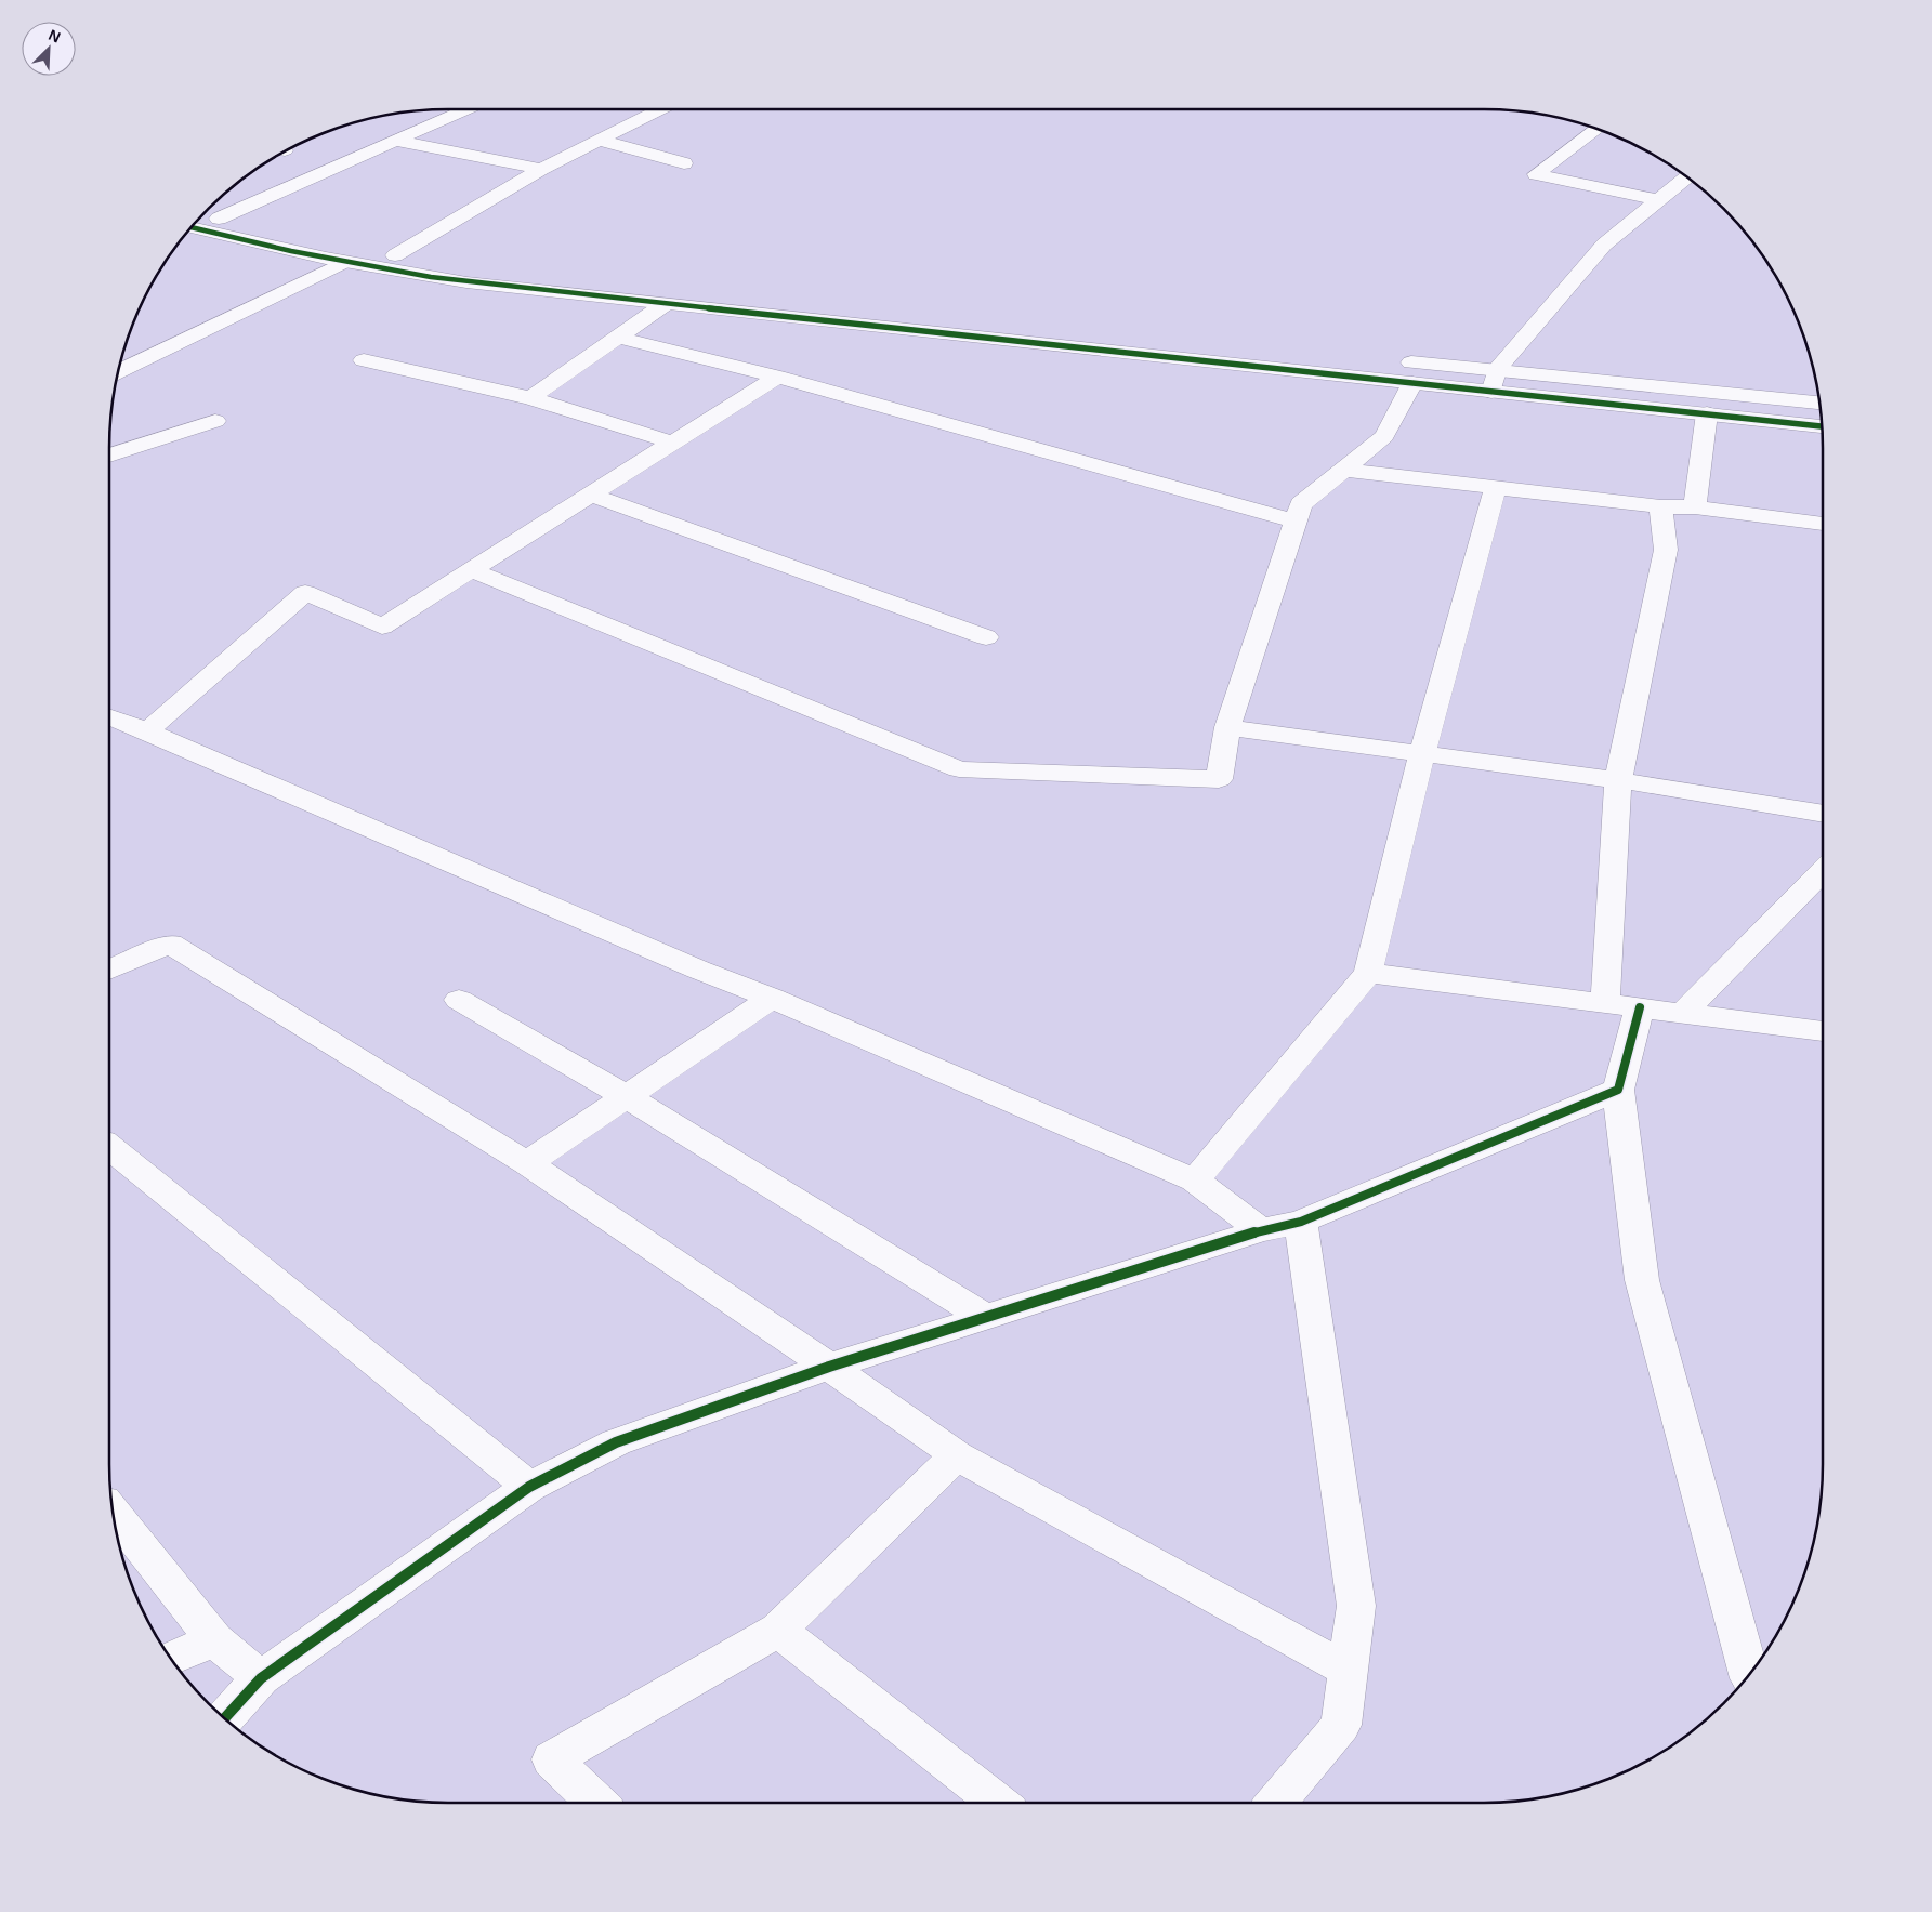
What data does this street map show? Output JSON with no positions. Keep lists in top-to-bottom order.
{
  "north": "top right"
}
